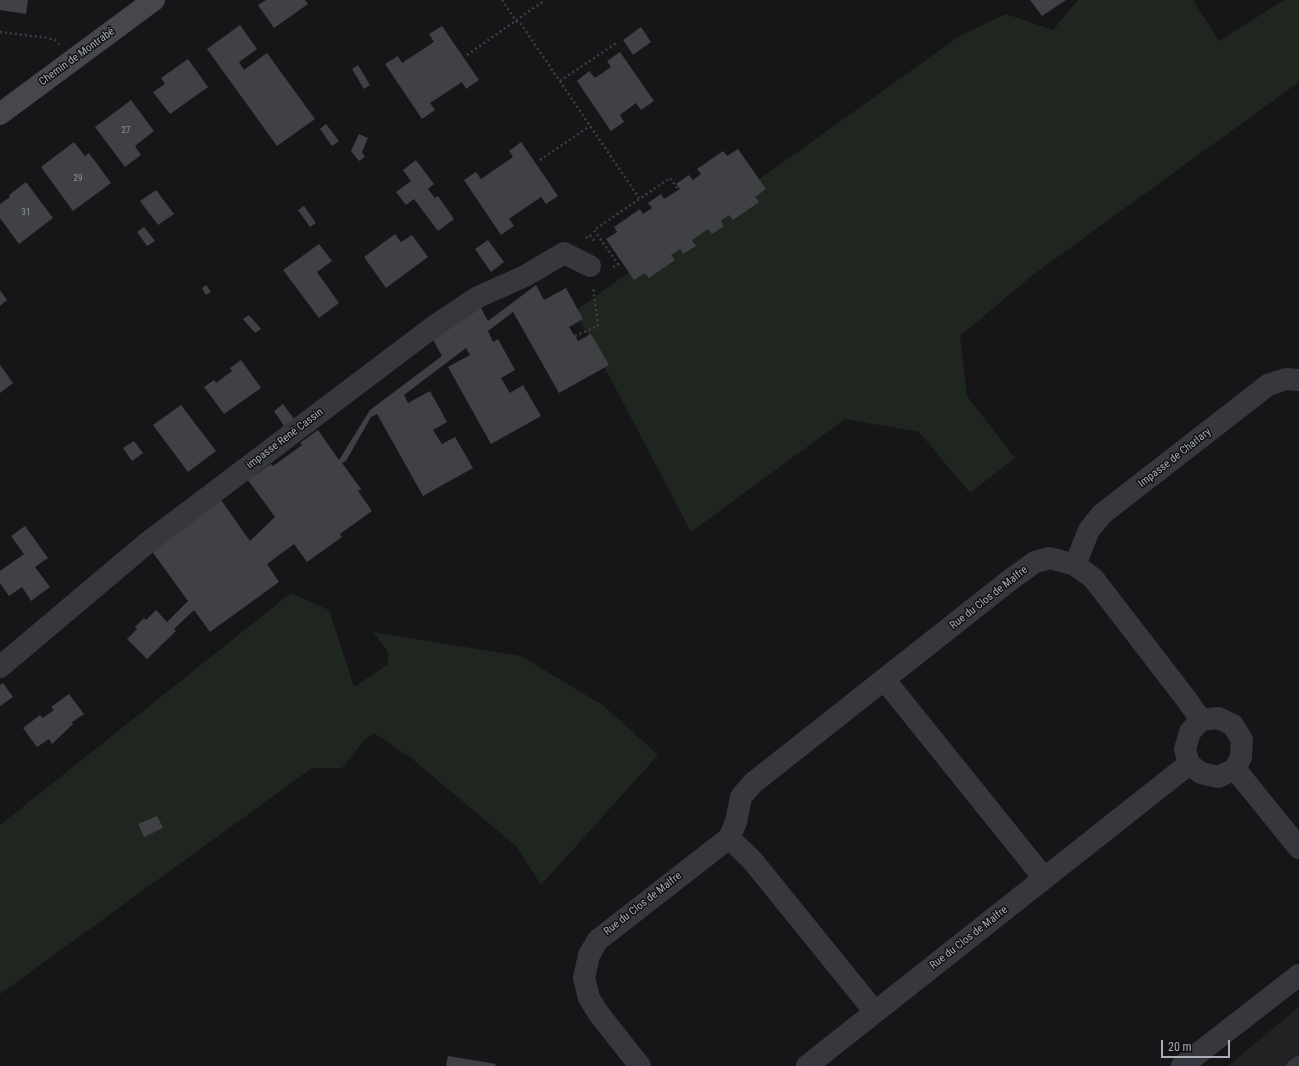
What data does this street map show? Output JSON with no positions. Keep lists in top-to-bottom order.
{
  "streets": {
    "street": [
      "Chemin de Montrabé",
      "impasse René Cassin",
      "Impasse de Charlary",
      "Rue du Clos de Malfre"
    ]
  },
  "crossings": [
    ["Impasse de Charlary", "Rue du Clos de Malfre"]
  ],
  "house_numbers": ["27", "29", "31"],
  "scale_bar": "20 m"
}
